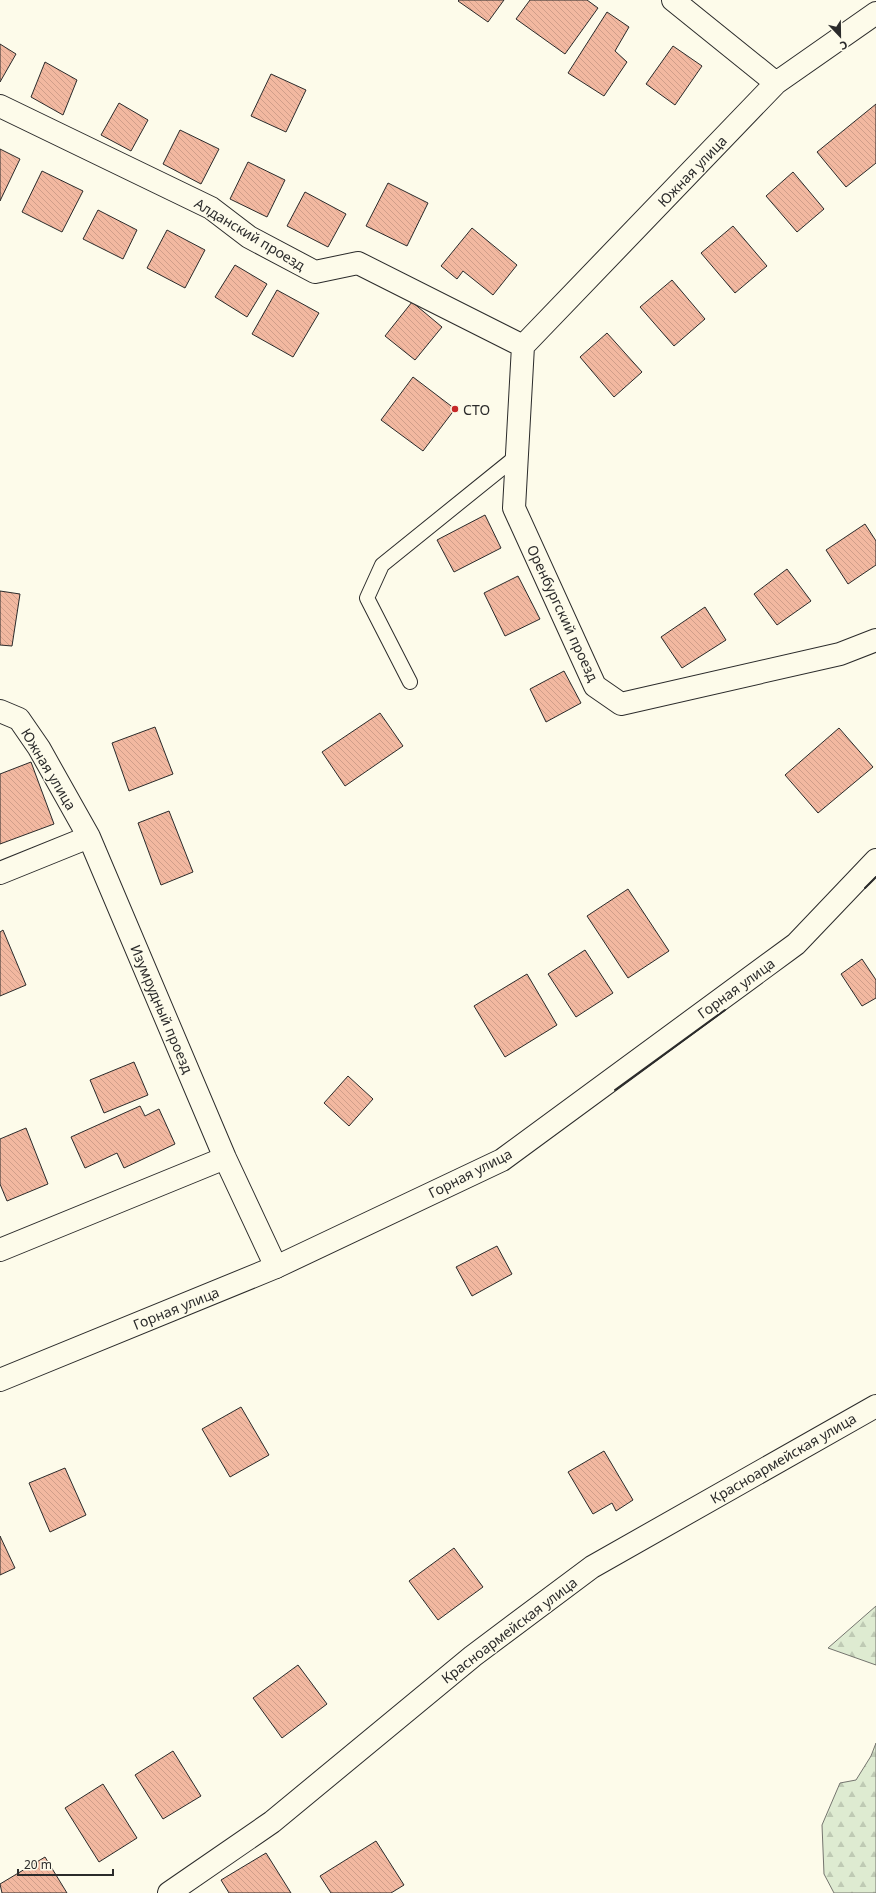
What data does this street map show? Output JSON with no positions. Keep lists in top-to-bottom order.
{
  "streets": {
    "street": [
      "Южная улица",
      "Алданский проезд",
      "Оренбургский проезд",
      "Горная улица",
      "Изумрудный проезд",
      "Красноармейская улица"
    ]
  },
  "crossings": [
    ["Южная улица", "Алданский проезд"],
    ["Южная улица", "Оренбургский проезд"],
    ["Южная улица", "Изумрудный проезд"],
    ["Алданский проезд", "Оренбургский проезд"],
    ["Горная улица", "Изумрудный проезд"]
  ],
  "places": ["СТО"],
  "scale_bar": "20 m",
  "north": "bottom"
}
